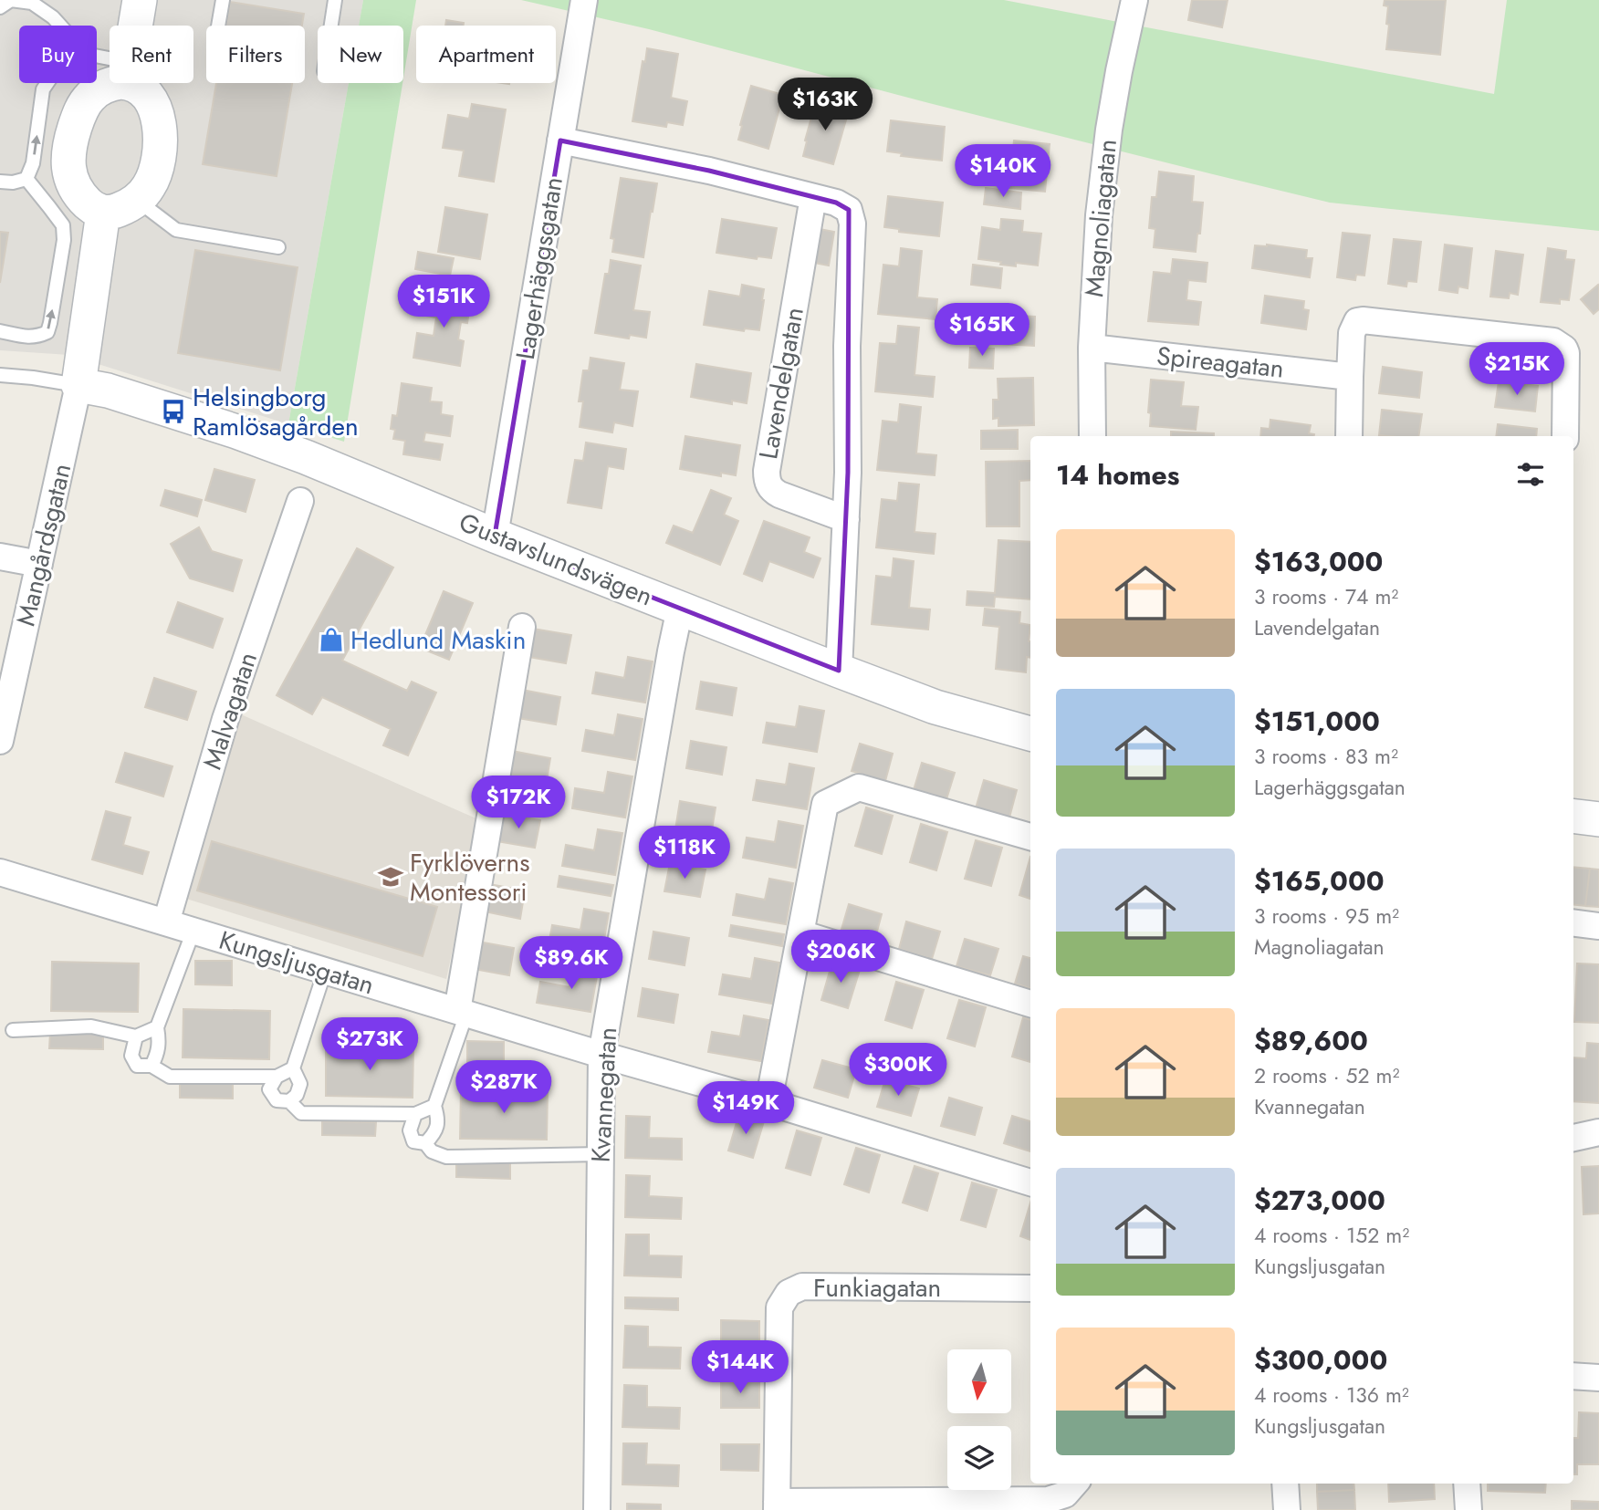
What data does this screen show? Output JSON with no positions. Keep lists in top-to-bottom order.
{
  "streets": {
    "street": [
      "Magnoliagatan",
      "Lagerhäggsgatan",
      "Spireagatan",
      "Lavendelgatan",
      "Mangårdsgatan",
      "Gustavslundsvägen",
      "Malvagatan",
      "Kungsljusgatan",
      "Kvannegatan",
      "Funkiagatan"
    ]
  },
  "crossings": [
    ["Magnoliagatan", "Spireagatan"],
    ["Lagerhäggsgatan", "Gustavslundsvägen"],
    ["Mangårdsgatan", "Gustavslundsvägen"],
    ["Gustavslundsvägen", "Kvannegatan"],
    ["Malvagatan", "Kungsljusgatan"],
    ["Kungsljusgatan", "Kvannegatan"]
  ],
  "places": {
    "bus stop": ["Helsingborg Ramlösagården"],
    "shop": ["Hedlund Maskin"],
    "school or university": ["Fyrklöverns Montessori"]
  },
  "north": "bottom",
  "page": {
    "chip": [
      "Buy",
      "Rent",
      "Filters",
      "New",
      "Apartment"
    ],
    "price": [
      "$163K",
      "$140K",
      "$151K",
      "$165K",
      "$215K",
      "$172K",
      "$118K",
      "$206K",
      "$89.6K",
      "$273K",
      "$300K",
      "$287K",
      "$149K",
      "$144K"
    ],
    "heading": "14 homes",
    "list": [
      {
        "name": "$163,000",
        "note": "3 rooms · 74 m² · Lavendelgatan"
      },
      {
        "name": "$151,000",
        "note": "3 rooms · 83 m² · Lagerhäggsgatan"
      },
      {
        "name": "$165,000",
        "note": "3 rooms · 95 m² · Magnoliagatan"
      },
      {
        "name": "$89,600",
        "note": "2 rooms · 52 m² · Kvannegatan"
      },
      {
        "name": "$273,000",
        "note": "4 rooms · 152 m² · Kungsljusgatan"
      },
      {
        "name": "$300,000",
        "note": "4 rooms · 136 m² · Kungsljusgatan"
      }
    ]
  }
}
